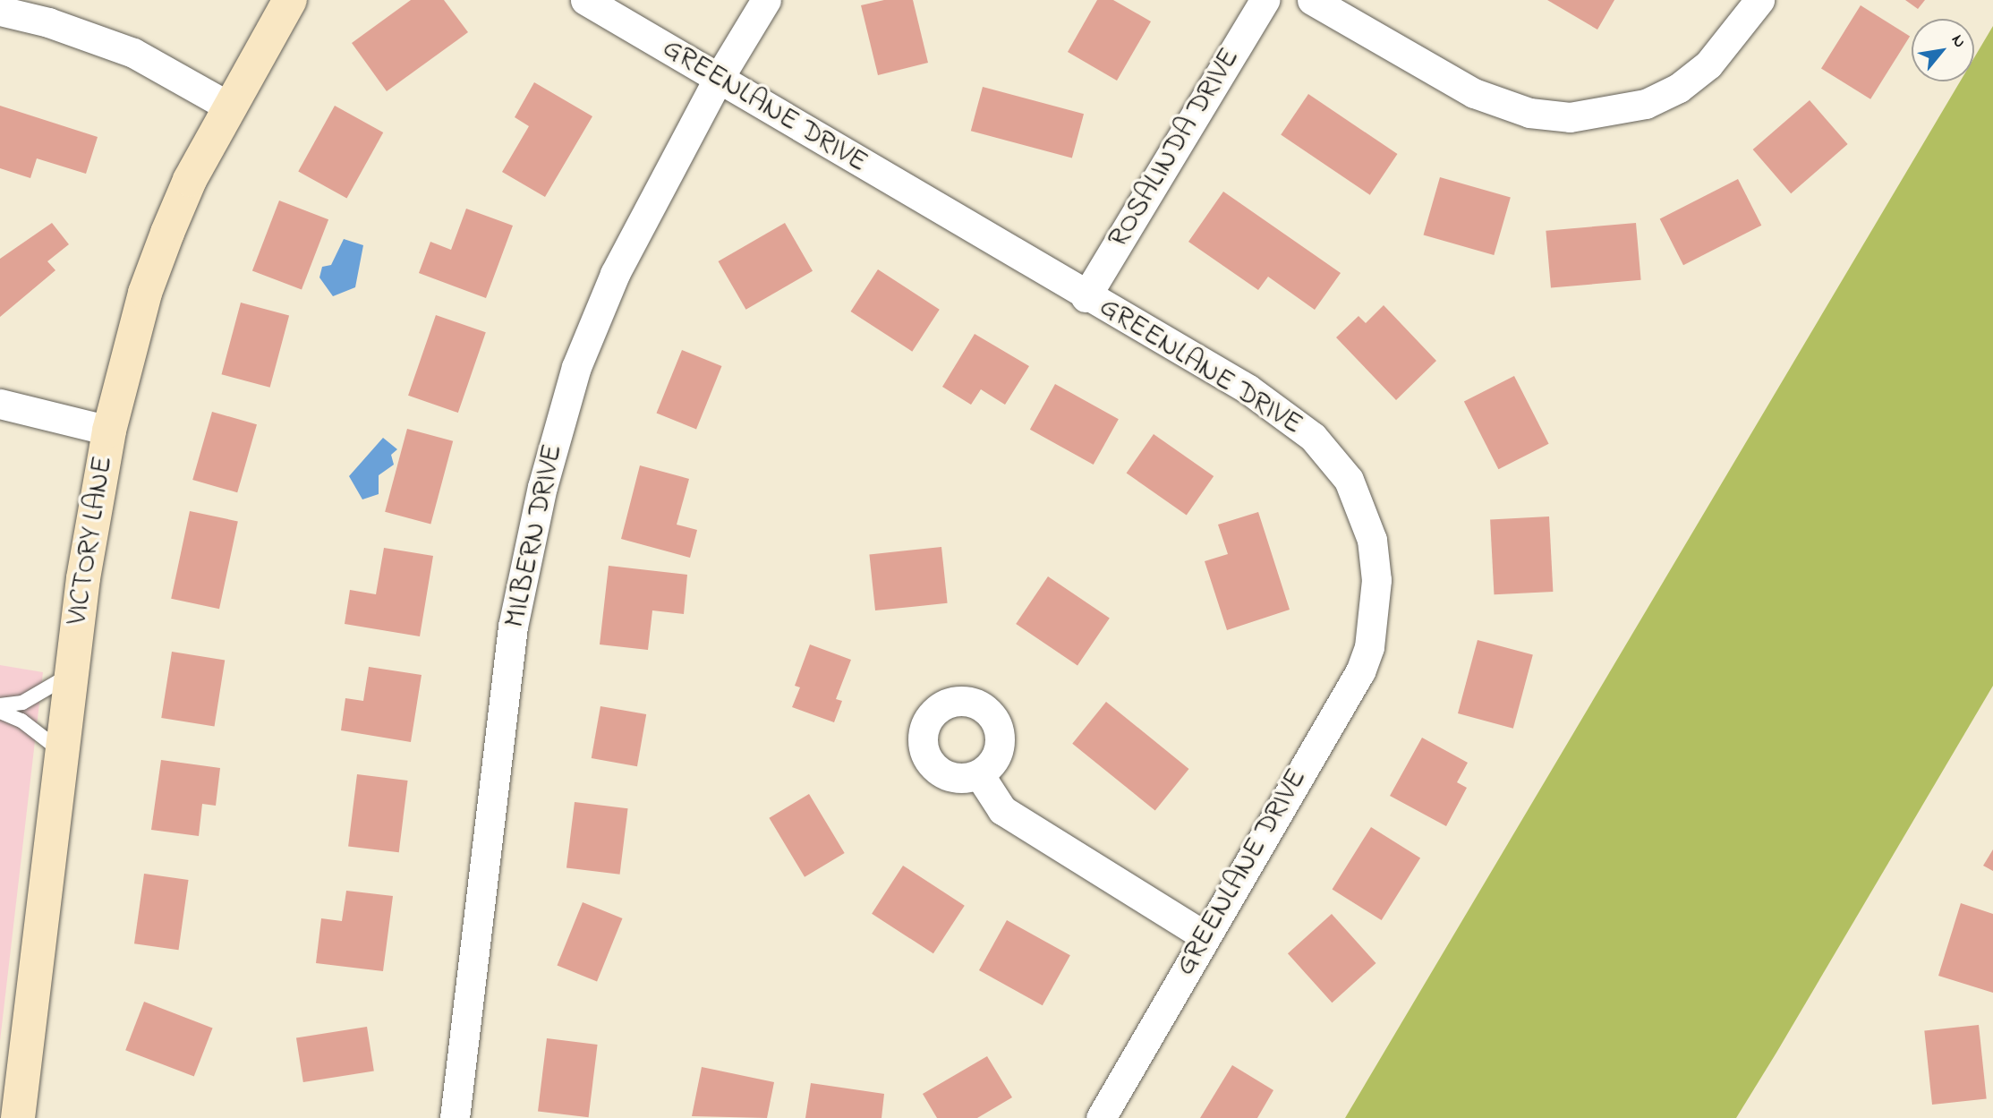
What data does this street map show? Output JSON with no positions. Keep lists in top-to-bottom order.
{
  "streets": {
    "street": [
      "GREENLANE DRIVE",
      "ROSALINDA DRIVE",
      "MILBERN DRIVE",
      "VICTORY LANE"
    ]
  },
  "crossings": [
    ["GREENLANE DRIVE", "ROSALINDA DRIVE"],
    ["GREENLANE DRIVE", "MILBERN DRIVE"]
  ],
  "north": "top right"
}
